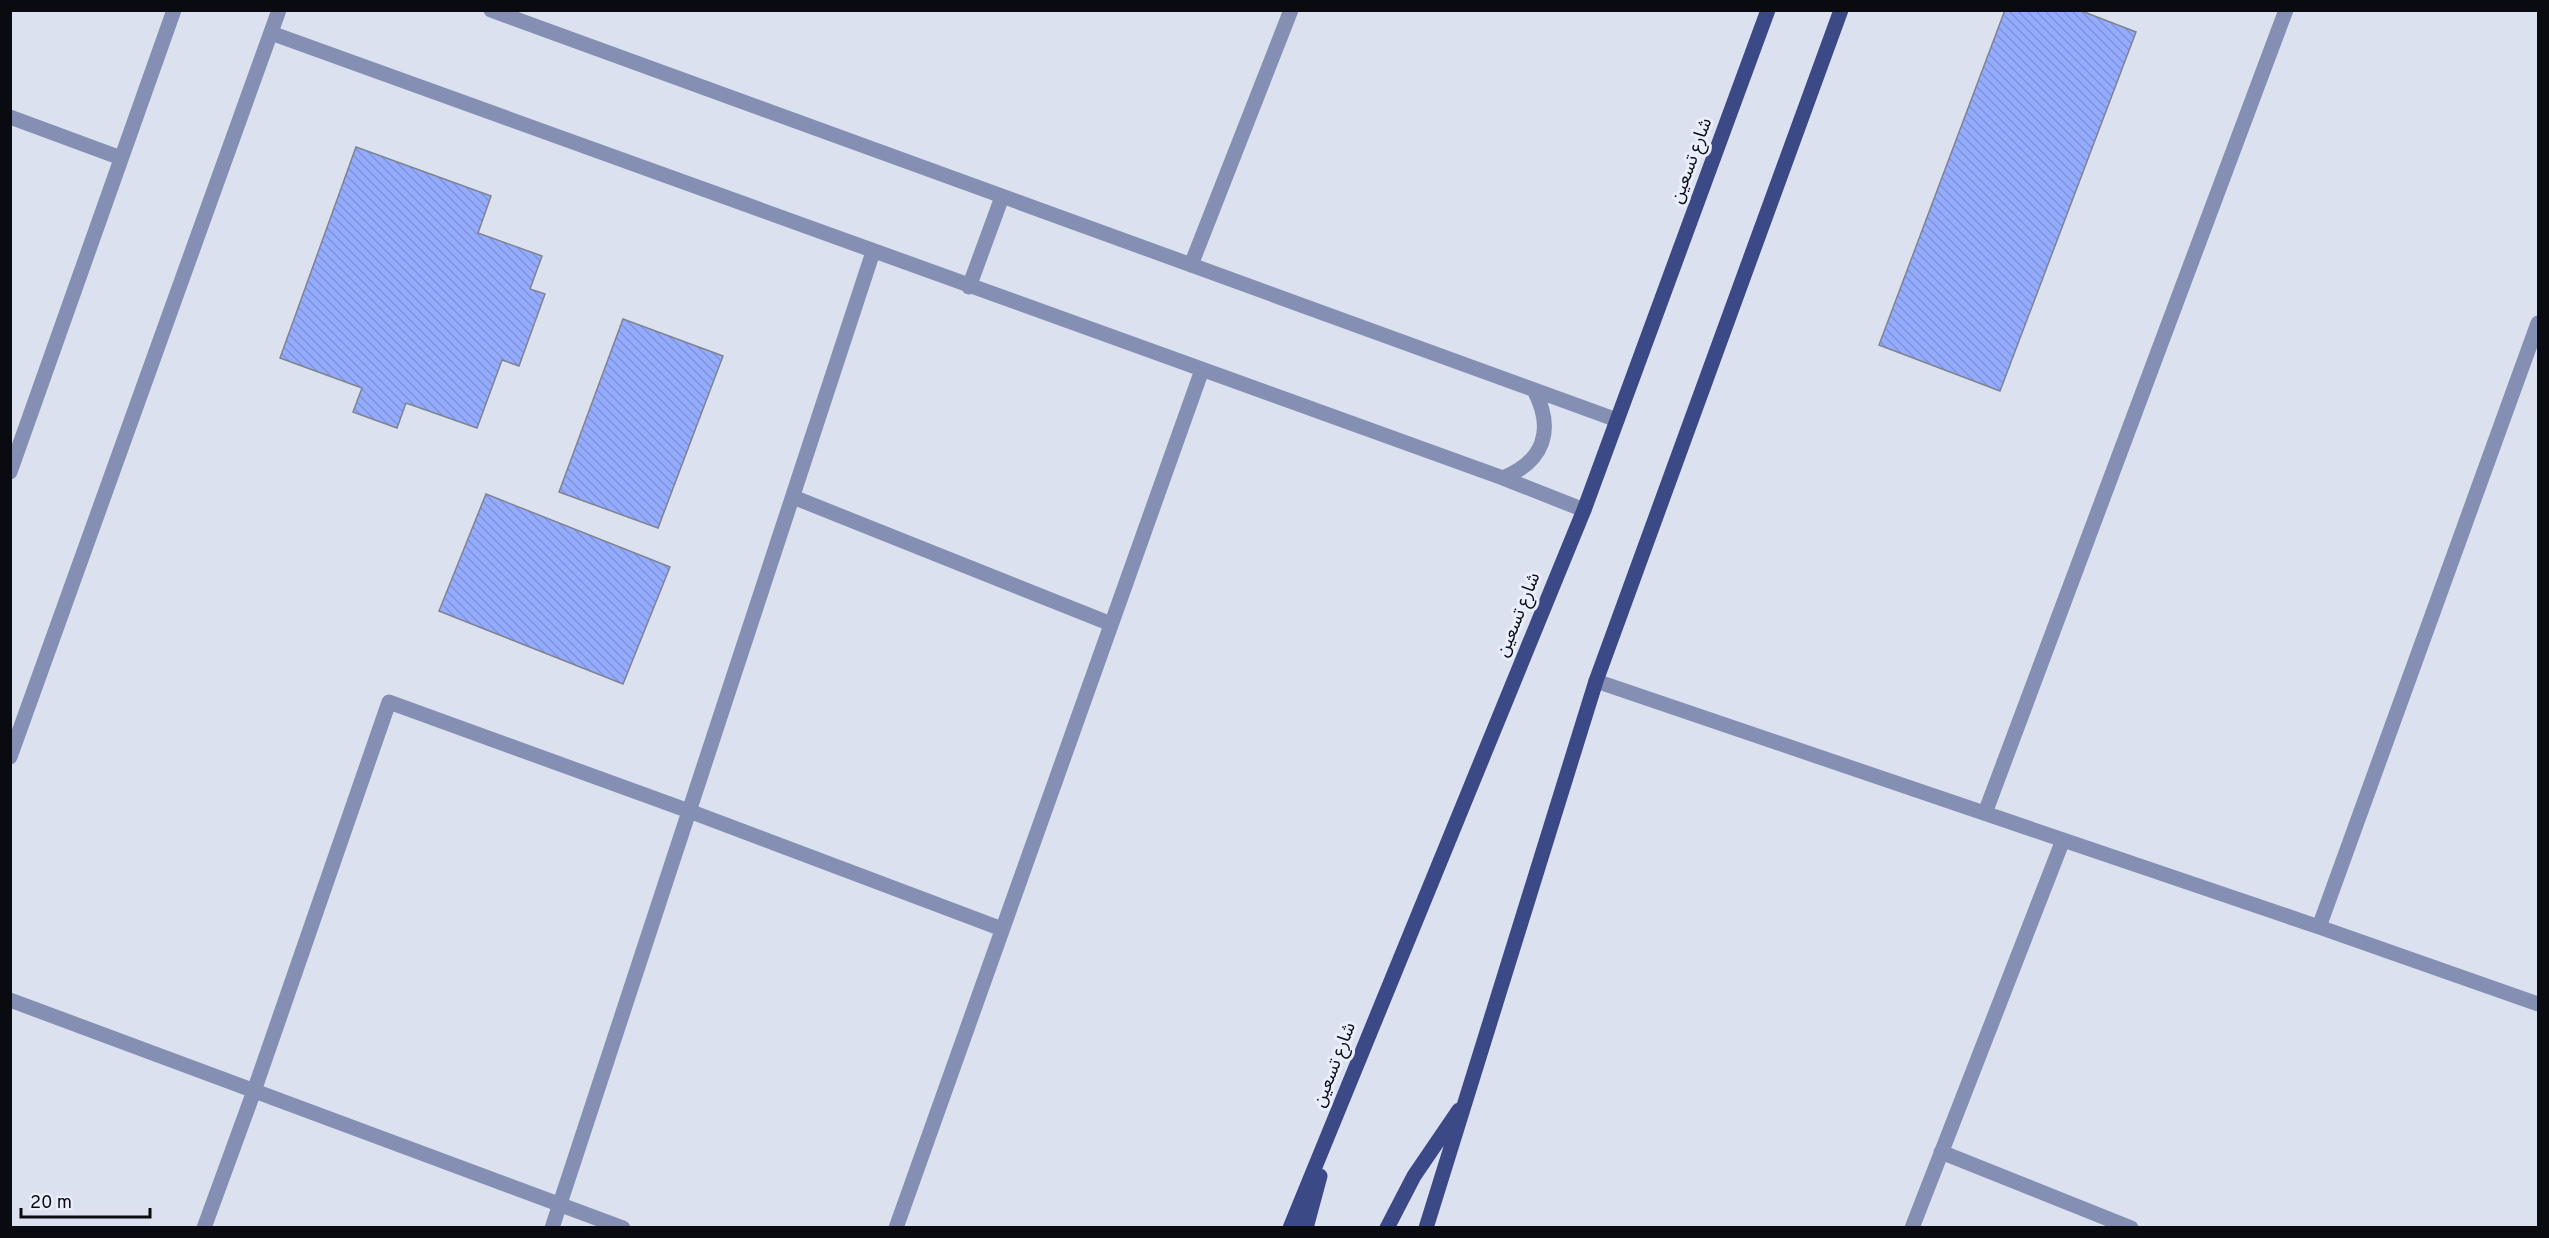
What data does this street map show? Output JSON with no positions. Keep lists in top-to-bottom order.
{
  "streets": {
    "main road": ["شارع تسعين"]
  },
  "scale_bar": "20 m"
}
